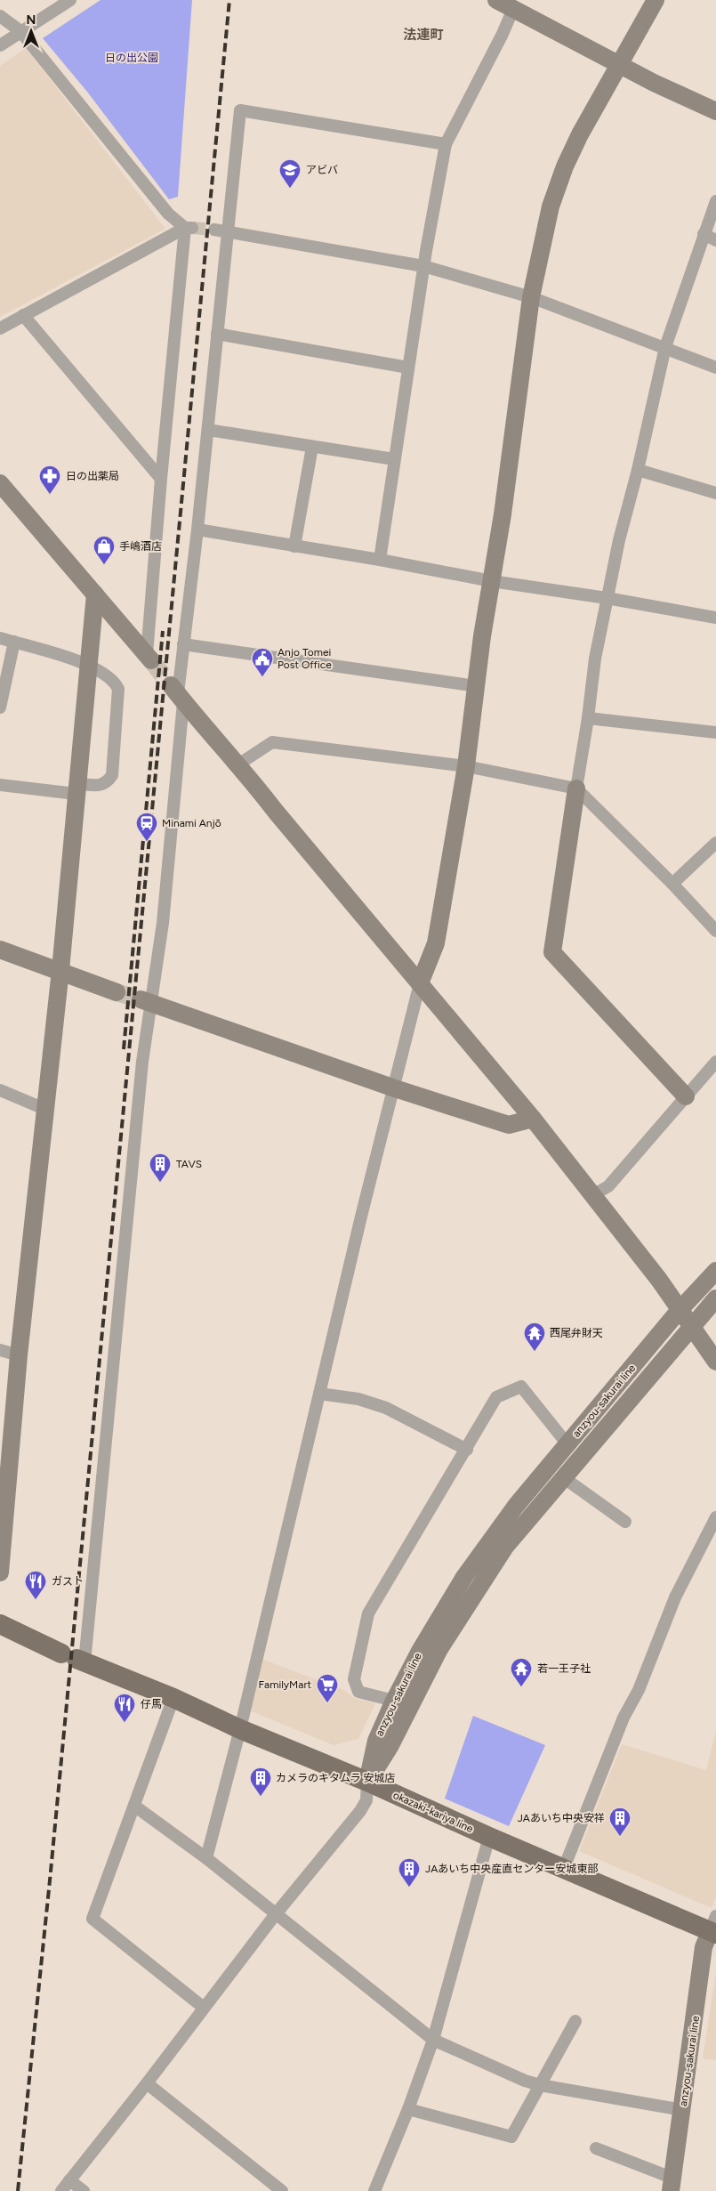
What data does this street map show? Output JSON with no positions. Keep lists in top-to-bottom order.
{
  "streets": {
    "main road": ["okazaki-kariya line"],
    "street": ["anzyou-sakurai line"]
  },
  "crossings": [
    ["anzyou-sakurai line", "okazaki-kariya line"]
  ],
  "districts": ["法連町"],
  "parks": ["日の出公園"],
  "places": {
    "school or university": ["アビバ"],
    "pharmacy": ["日の出薬局"],
    "shop": ["手嶋酒店"],
    "public building": ["Anjo Tomei Post Office"],
    "station": ["Minami Anjō"],
    "building": [
      "TAVS",
      "カメラのキタムラ 安城店",
      "JAあいち中央安祥",
      "JAあいち中央産直センター安城東部"
    ],
    "temple": ["西尾弁財天", "若一王子社"],
    "restaurant": ["ガスト", "仔馬"],
    "supermarket": ["FamilyMart"]
  },
  "north": "top"
}
